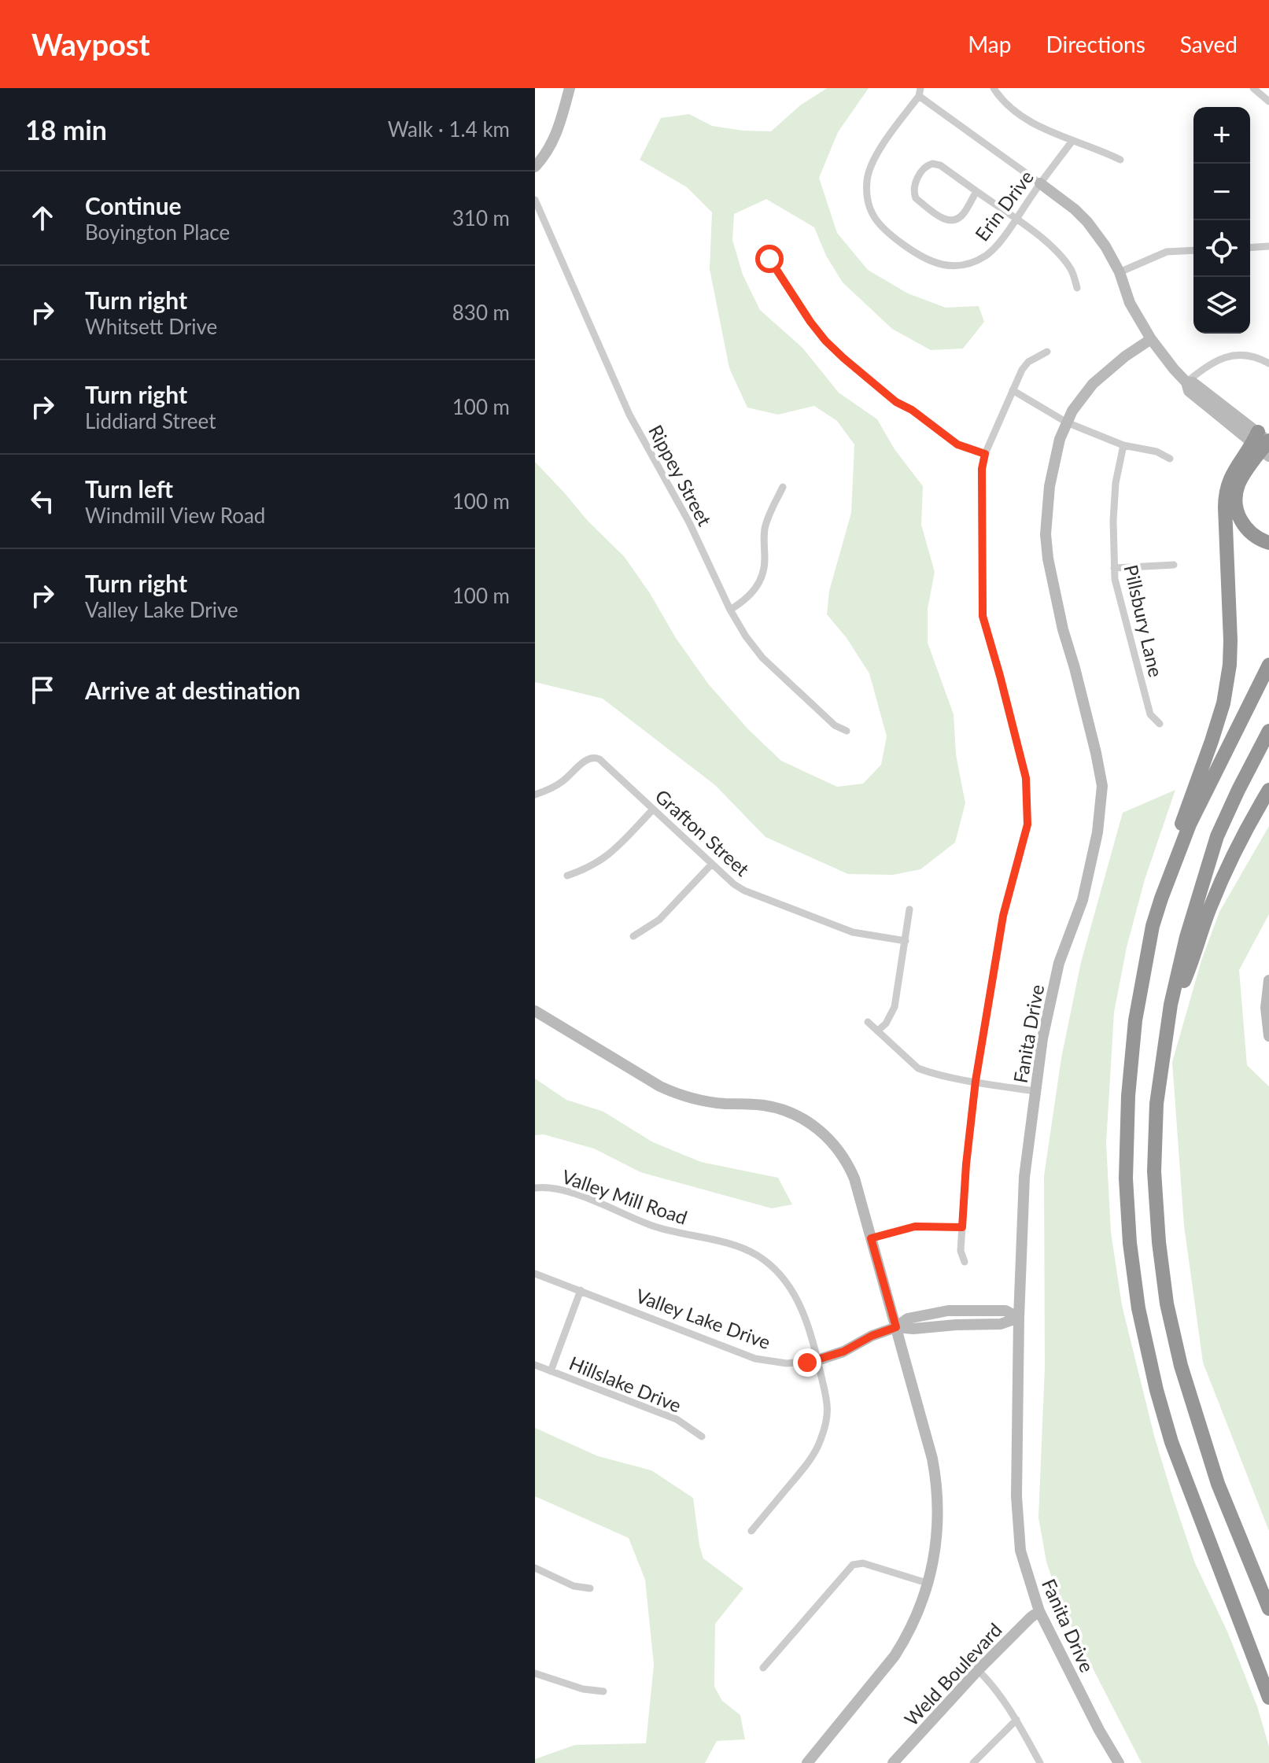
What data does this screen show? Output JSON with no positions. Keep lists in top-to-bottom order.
{
  "streets": {
    "main road": ["Fanita Drive", "Valley Lake Drive", "Weld Boulevard"],
    "street": [
      "Erin Drive",
      "Rippey Street",
      "Pillsbury Lane",
      "Grafton Street",
      "Valley Mill Road",
      "Hillslake Drive"
    ]
  },
  "crossings": [
    ["Fanita Drive", "Valley Lake Drive"],
    ["Fanita Drive", "Weld Boulevard"],
    ["Valley Mill Road", "Valley Lake Drive"]
  ],
  "page": {
    "header": "Waypost",
    "nav": ["Map", "Directions", "Saved"],
    "heading": ["18 min", "Walk · 1.4 km"],
    "map_buttons": ["+", "−"],
    "list": [
      ["Continue", "Boyington Place", "310 m"],
      ["Turn right", "Whitsett Drive", "830 m"],
      ["Turn right", "Liddiard Street", "100 m"],
      ["Turn left", "Windmill View Road", "100 m"],
      ["Turn right", "Valley Lake Drive", "100 m"],
      "Arrive at destination"
    ]
  }
}
